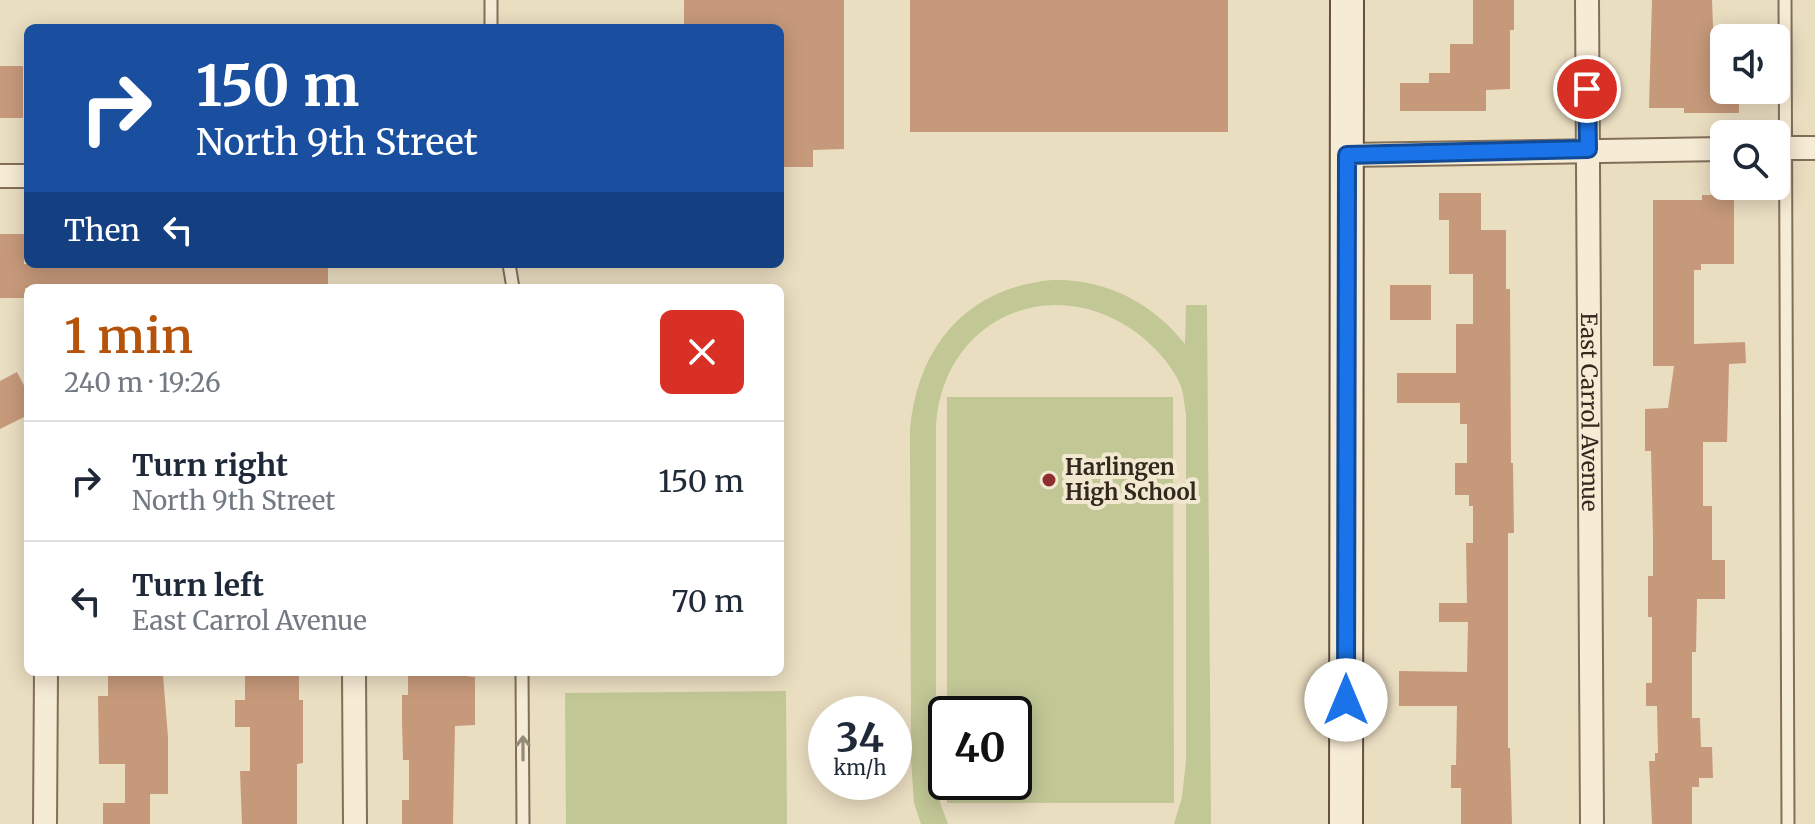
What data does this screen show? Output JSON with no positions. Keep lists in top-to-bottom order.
{
  "streets": {
    "street": ["East Carrol Avenue"]
  },
  "places": ["Harlingen High School"],
  "page": {
    "turn": ["150 m", "North 9th Street"],
    "then": "Then",
    "heading": ["1 min", "240 m · 19:26"],
    "list": [
      {
        "name": "Turn right",
        "note": "North 9th Street",
        "value": "150 m"
      },
      {
        "name": "Turn left",
        "note": "East Carrol Avenue",
        "value": "70 m"
      }
    ],
    "speed": "34 km/h",
    "limit": "40"
  }
}
